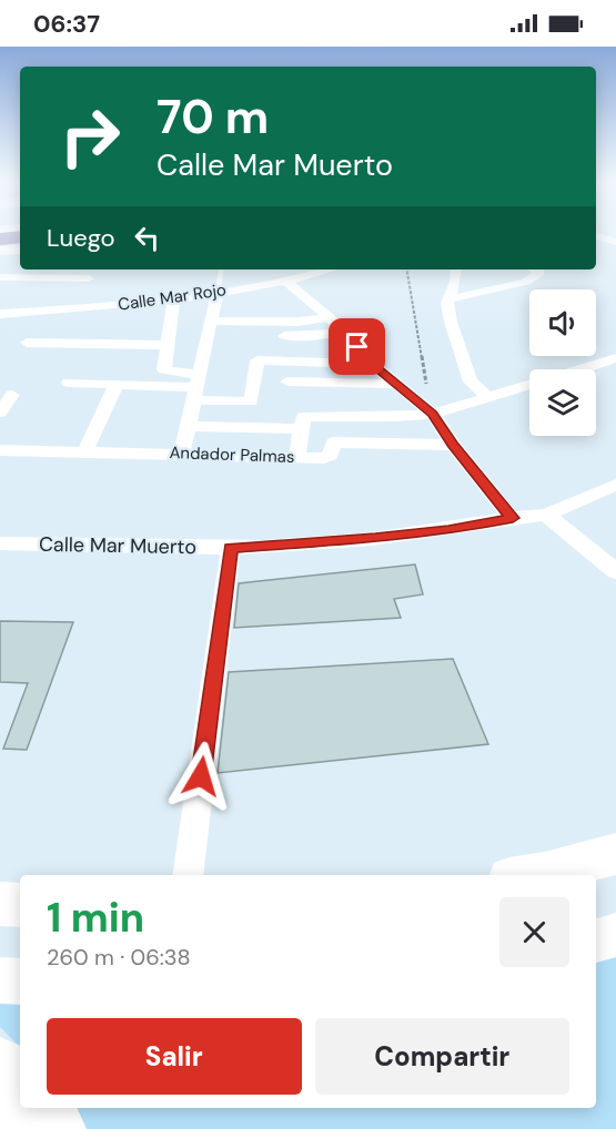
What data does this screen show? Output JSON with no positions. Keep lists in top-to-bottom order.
{
  "streets": {
    "street": ["Calle Mar Rojo", "Andador Palmas", "Calle Mar Muerto"]
  },
  "page": {
    "status": "06:37",
    "turn": ["70 m", "Calle Mar Muerto"],
    "then": "Luego",
    "heading": ["1 min", "260 m · 06:38"],
    "buttons": ["Salir", "Compartir"]
  }
}
